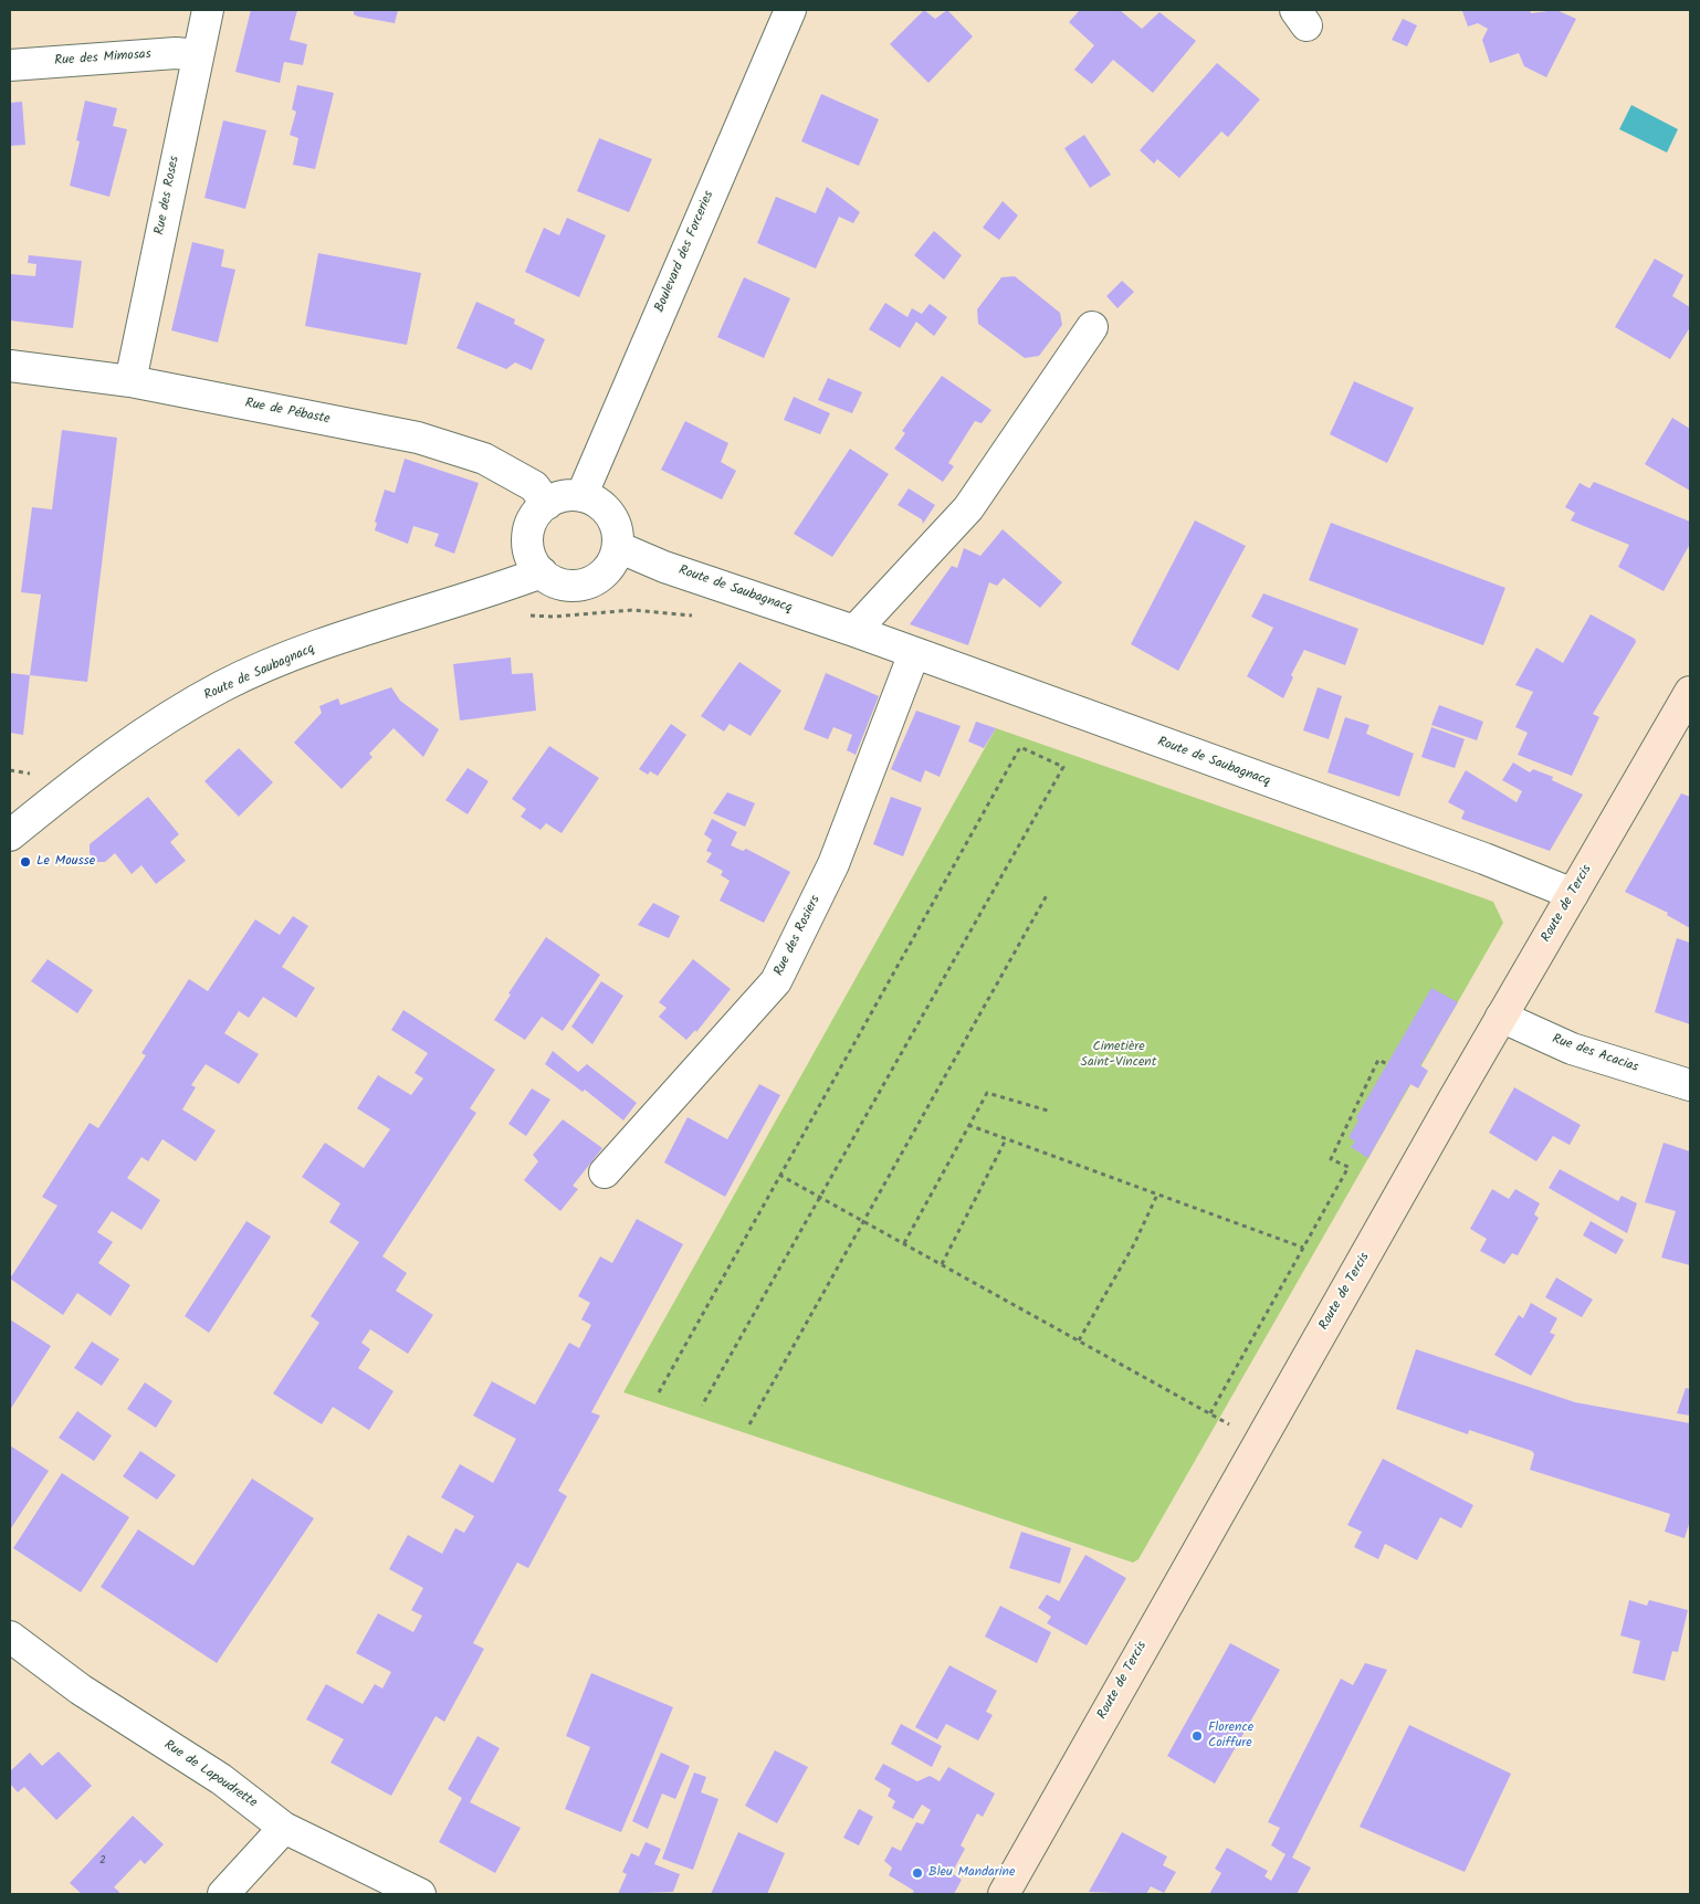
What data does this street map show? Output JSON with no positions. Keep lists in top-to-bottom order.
{
  "streets": {
    "main road": ["Route de Tercis"],
    "street": [
      "Rue des Mimosas",
      "Rue des Roses",
      "Boulevard des Forceries",
      "Rue de Pébaste",
      "Route de Saubagnacq",
      "Rue des Rosiers",
      "Rue des Acacias",
      "Rue de Lapoudrette"
    ]
  },
  "crossings": [
    ["Rue des Mimosas", "Rue des Roses"],
    ["Rue des Roses", "Rue de Pébaste"],
    ["Boulevard des Forceries", "Rue de Pébaste"],
    ["Boulevard des Forceries", "Route de Saubagnacq"],
    ["Rue de Pébaste", "Route de Saubagnacq"],
    ["Route de Saubagnacq", "Route de Tercis"],
    ["Route de Saubagnacq", "Rue des Rosiers"],
    ["Route de Tercis", "Rue des Acacias"]
  ],
  "parks": ["Cimetière Saint-Vincent"],
  "places": ["Le Mousse", "Florence Coiffure", "Bleu Mandarine"],
  "house_numbers": ["2"]
}
